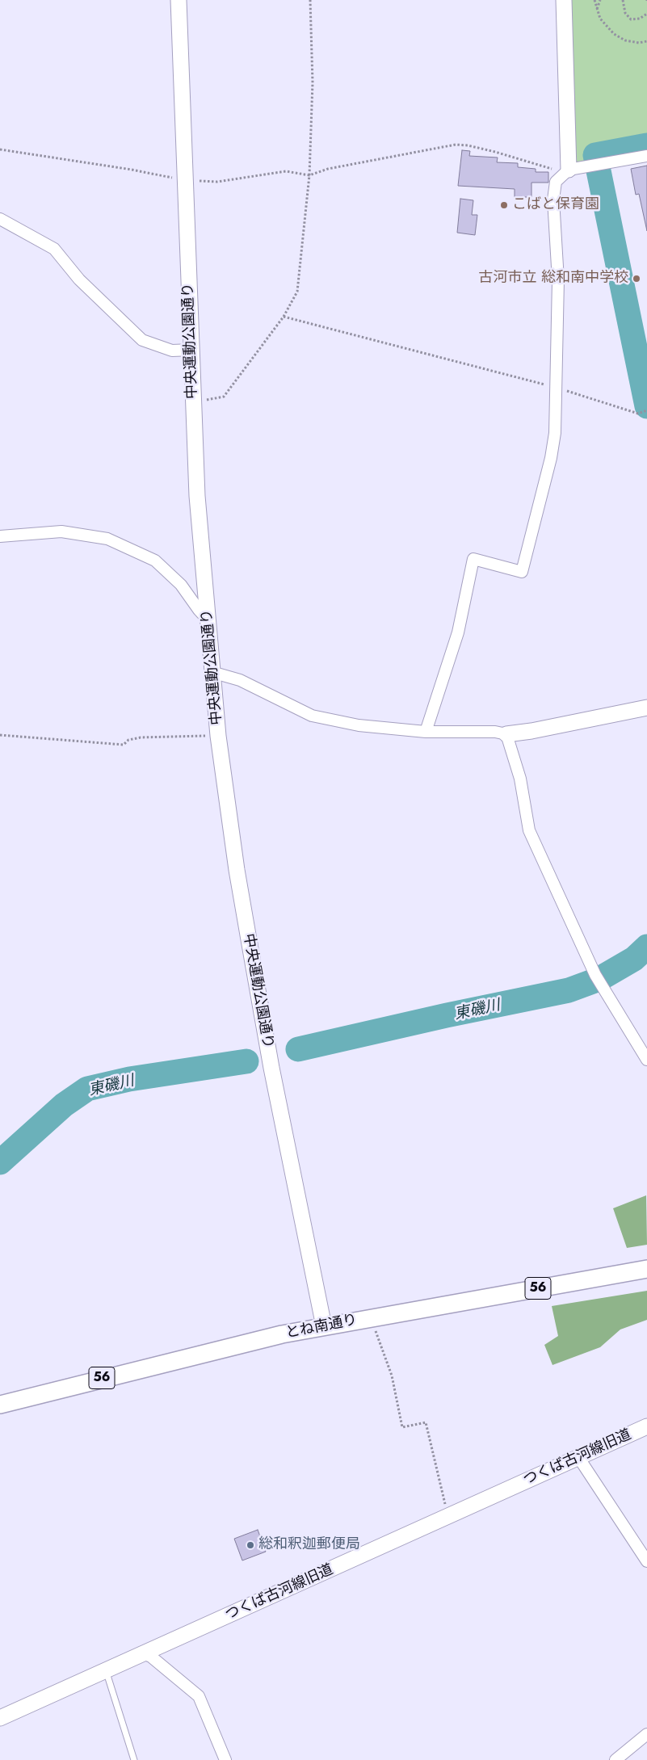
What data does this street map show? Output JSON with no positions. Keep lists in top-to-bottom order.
{
  "streets": {
    "main road": ["56", "とね南通り"],
    "street": ["中央運動公園通り", "つくば古河線旧道"]
  },
  "crossings": [
    ["中央運動公園通り", "とね南通り"]
  ],
  "water": ["東磯川"],
  "places": ["こばと保育園", "古河市立 総和南中学校", "総和釈迦郵便局"]
}
